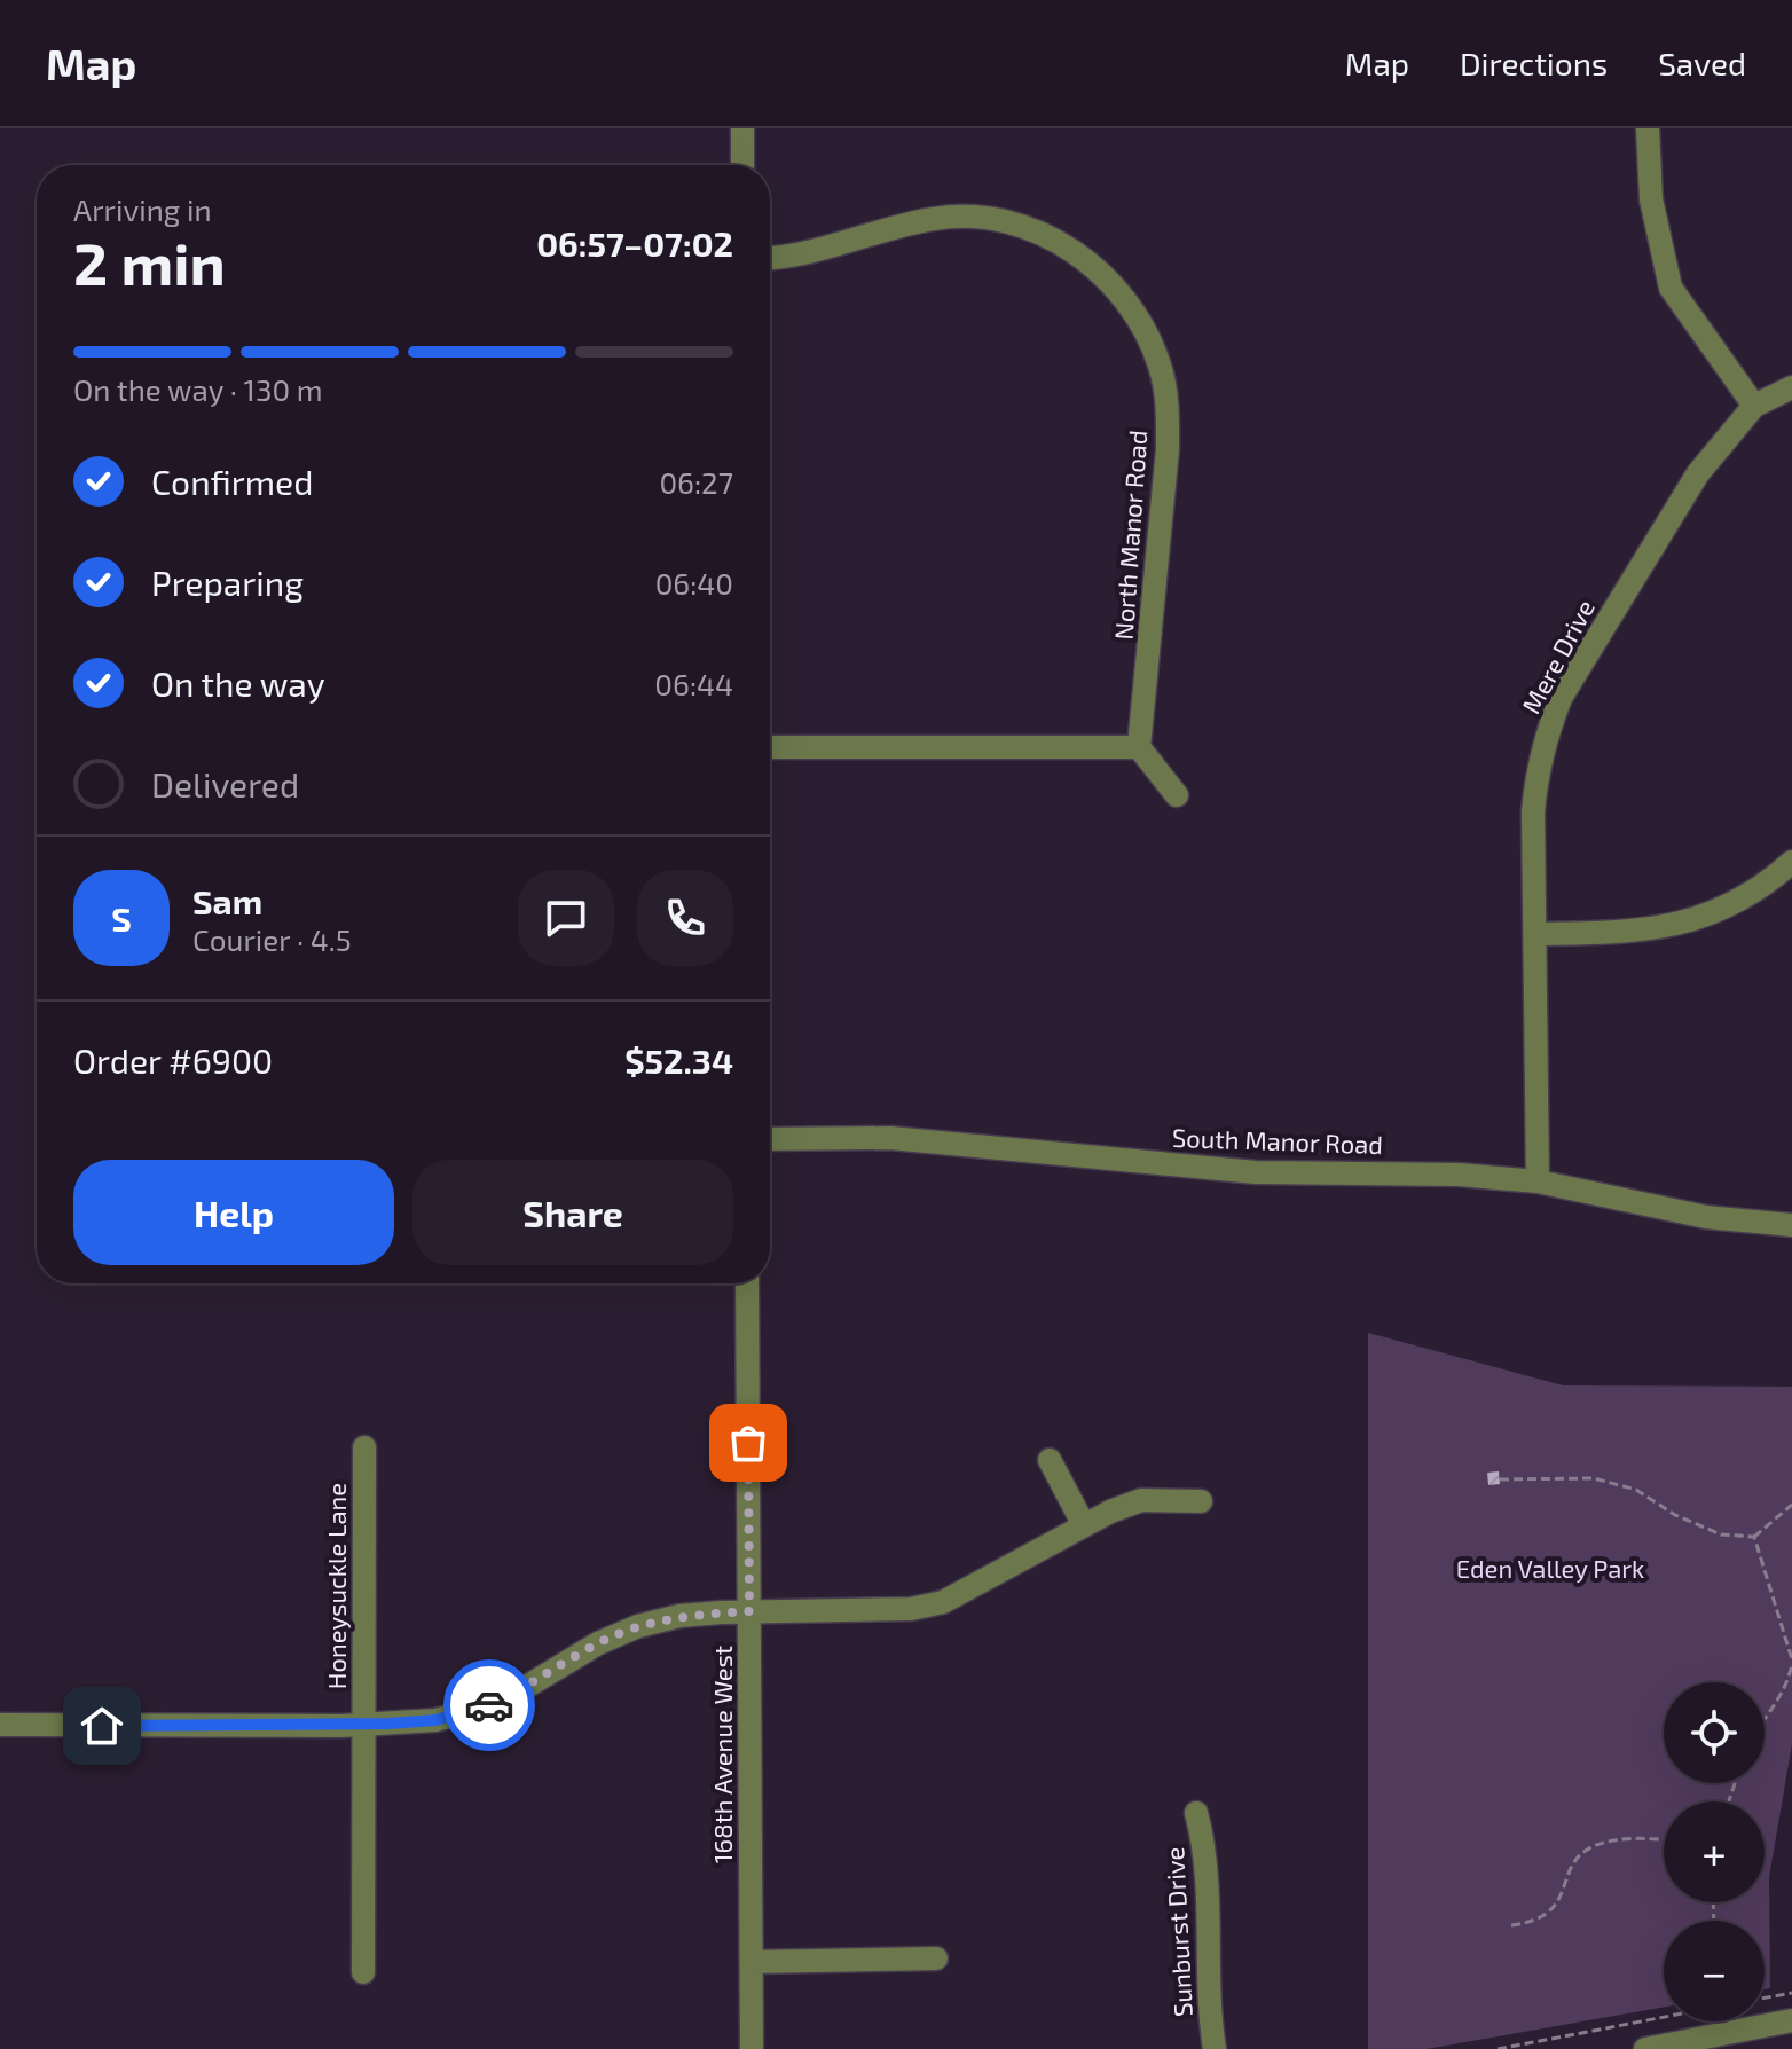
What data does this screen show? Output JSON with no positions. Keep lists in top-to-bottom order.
{
  "streets": {
    "street": [
      "North Manor Road",
      "Mere Drive",
      "South Manor Road",
      "Honeysuckle Lane",
      "168th Avenue West",
      "Sunburst Drive"
    ]
  },
  "crossings": [
    ["Mere Drive", "South Manor Road"],
    ["Honeysuckle Lane", "168th Avenue West"]
  ],
  "parks": ["Eden Valley Park"],
  "page": {
    "header": "Map",
    "nav": ["Map", "Directions", "Saved"],
    "heading": ["2 min", "Arriving in", "06:57–07:02"],
    "panel": [
      "Sam",
      "Courier · 4.5",
      "Order #6900",
      "$52.34"
    ],
    "bar": "On the way · 130 m",
    "list": [
      ["Confirmed", "06:27"],
      ["Preparing", "06:40"],
      ["On the way", "06:44"],
      "Delivered"
    ],
    "round": "S",
    "buttons": ["Help", "Share"],
    "map_buttons": ["+", "−"]
  }
}
